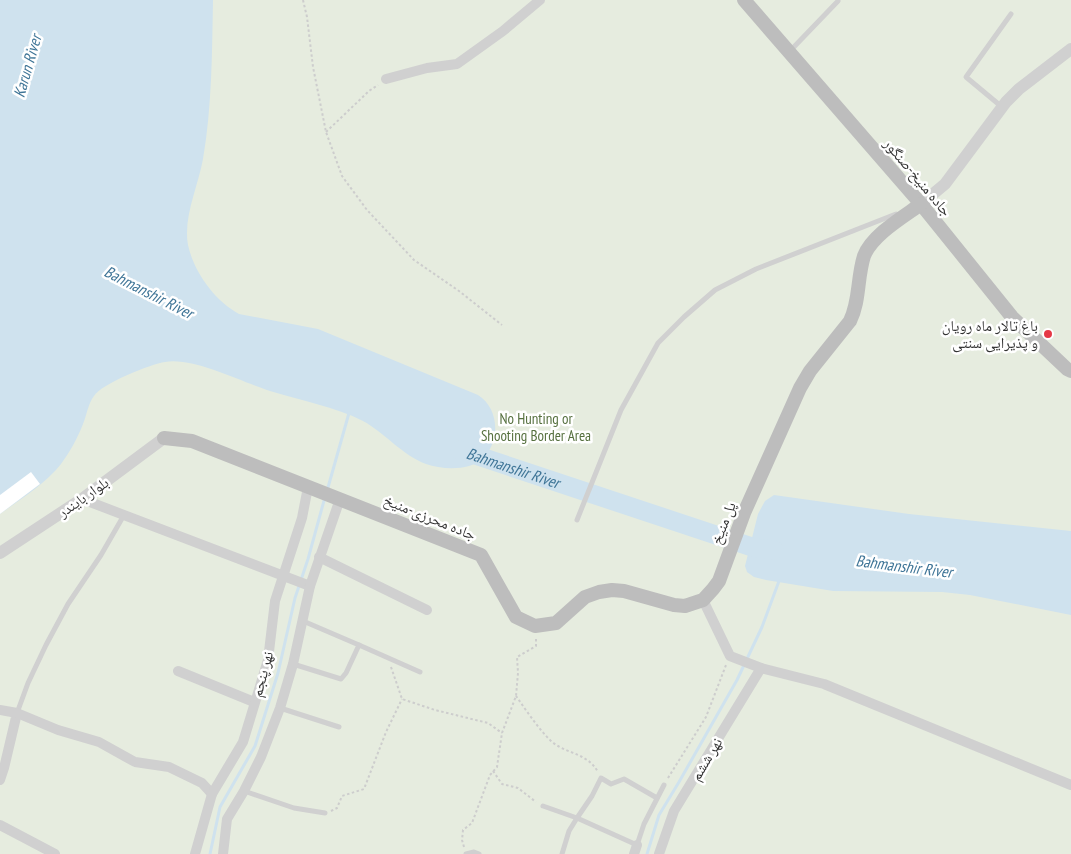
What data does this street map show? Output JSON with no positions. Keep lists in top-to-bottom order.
{
  "streets": {
    "main road": ["جاده منیخ-صنگور", "جاده محرزی-منیخ", "پل منیخ"],
    "street": ["بلوار بایندر", "نهر پنجم", "نهر ششم"]
  },
  "crossings": [
    ["جاده منیخ-صنگور", "پل منیخ"],
    ["جاده محرزی-منیخ", "نهر پنجم"]
  ],
  "water": ["Karun River", "Bahmanshir River"],
  "parks": ["No Hunting or Shooting Border Area"],
  "places": ["باغ تالار ماه رویان و پذیرایی سنتی"]
}
